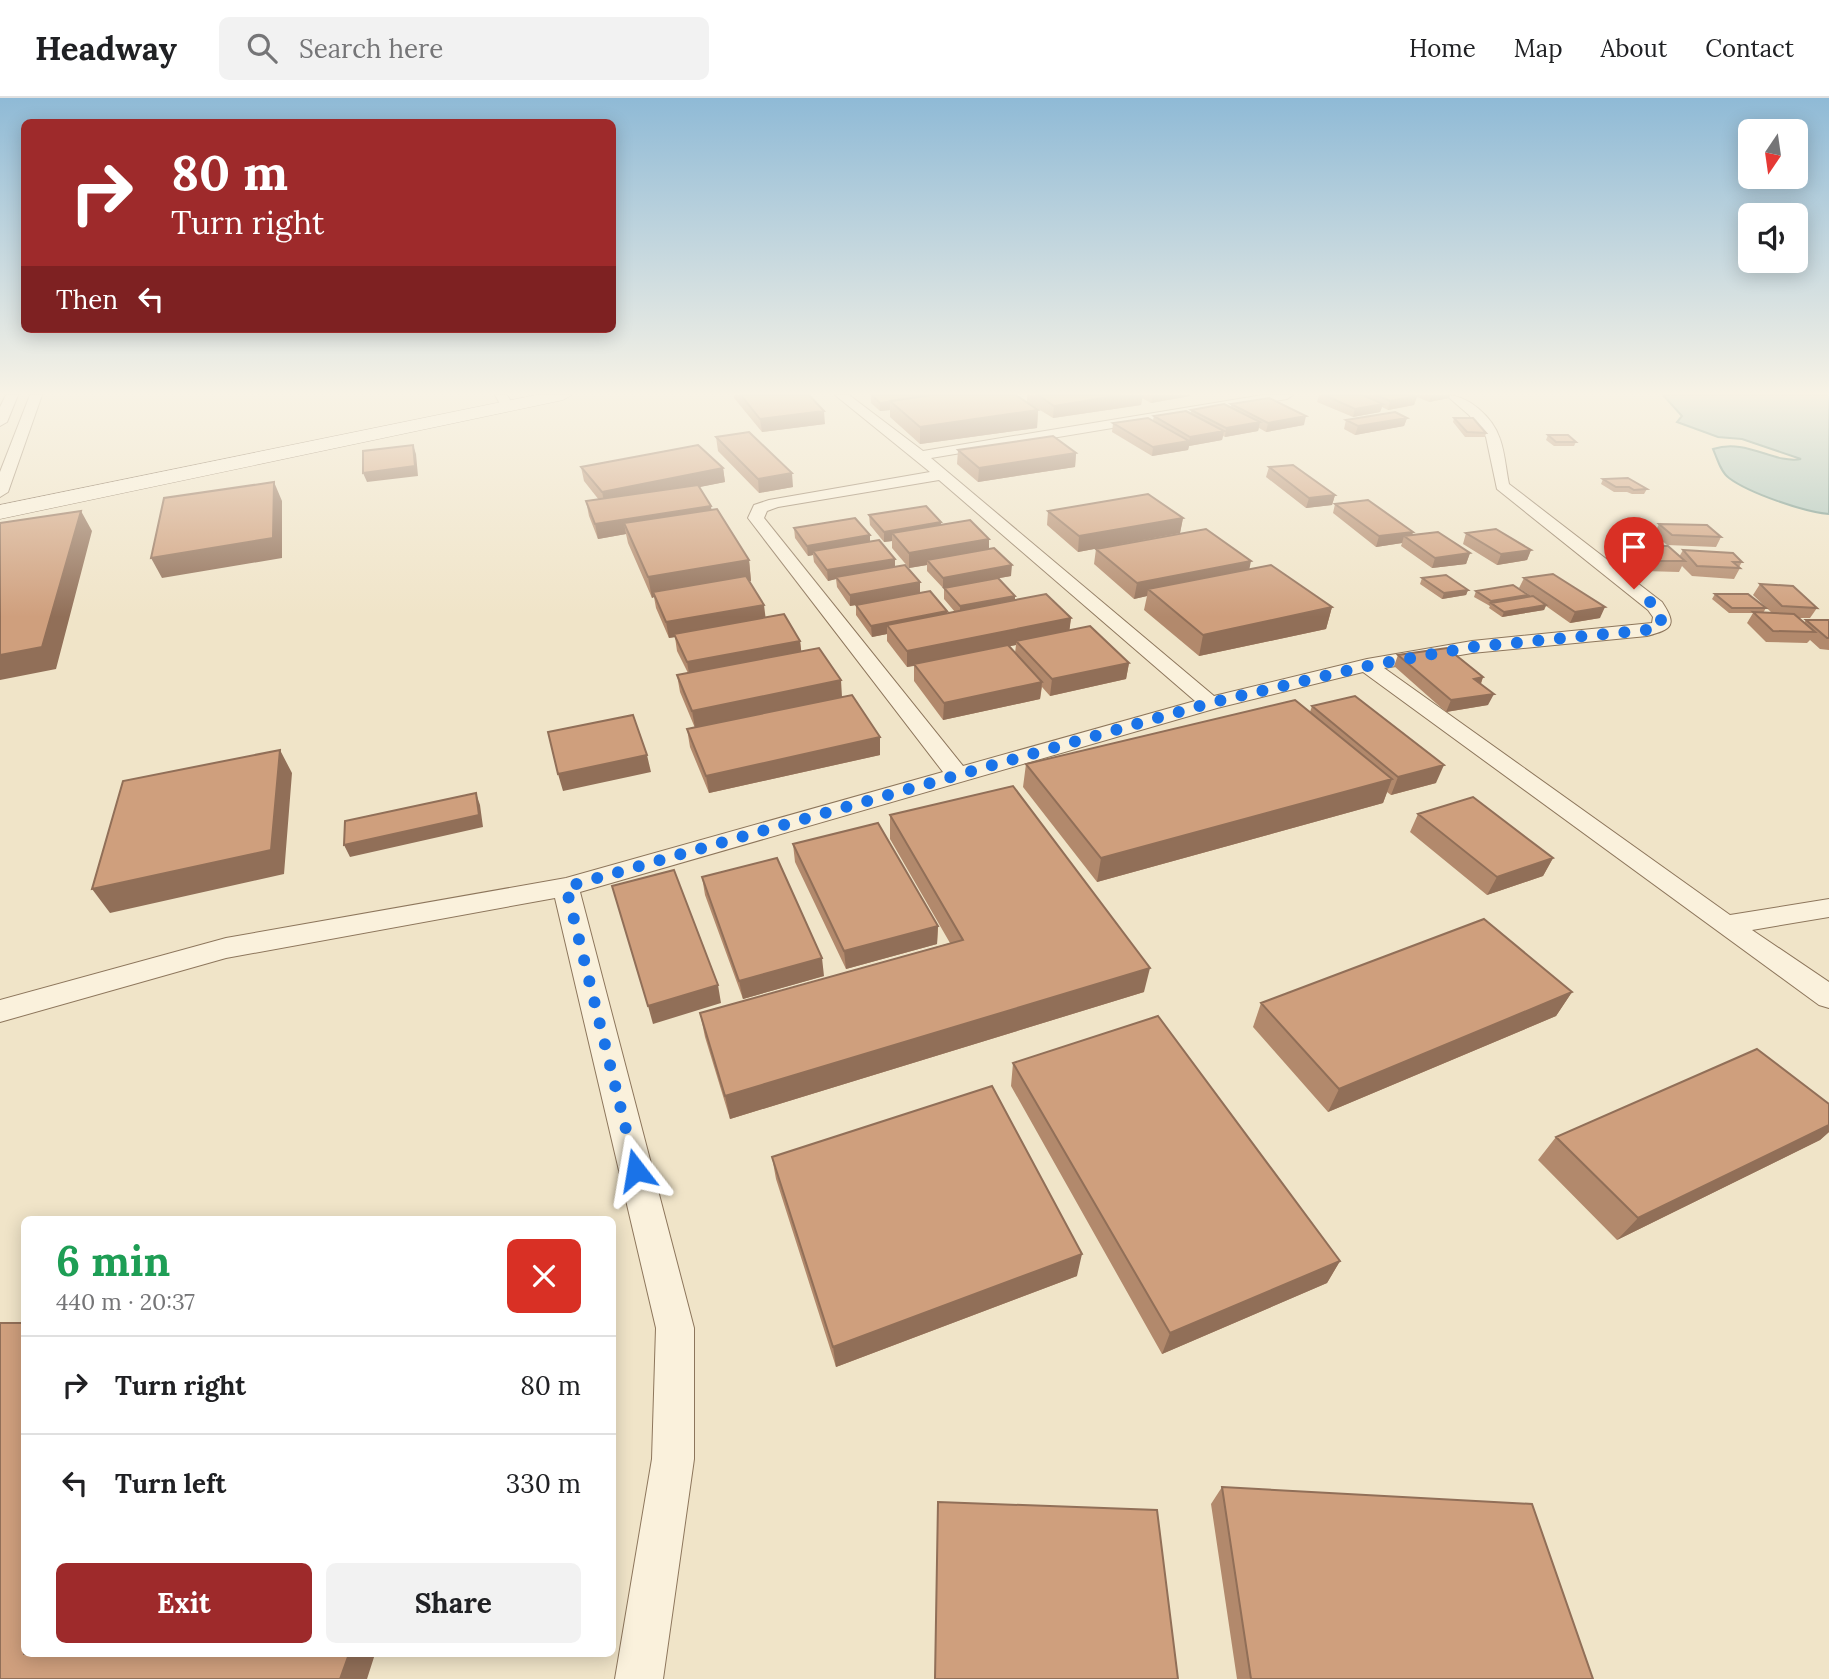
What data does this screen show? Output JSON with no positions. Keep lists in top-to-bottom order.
{
  "north": "bottom",
  "page": {
    "header": "Headway",
    "search": "Search here",
    "nav": [
      "Home",
      "Map",
      "About",
      "Contact"
    ],
    "turn": ["80 m", "Turn right"],
    "then": "Then",
    "heading": ["6 min", "440 m · 20:37"],
    "list": [
      {
        "name": "Turn right",
        "value": "80 m"
      },
      {
        "name": "Turn left",
        "value": "330 m"
      }
    ],
    "buttons": ["Exit", "Share"]
  }
}
